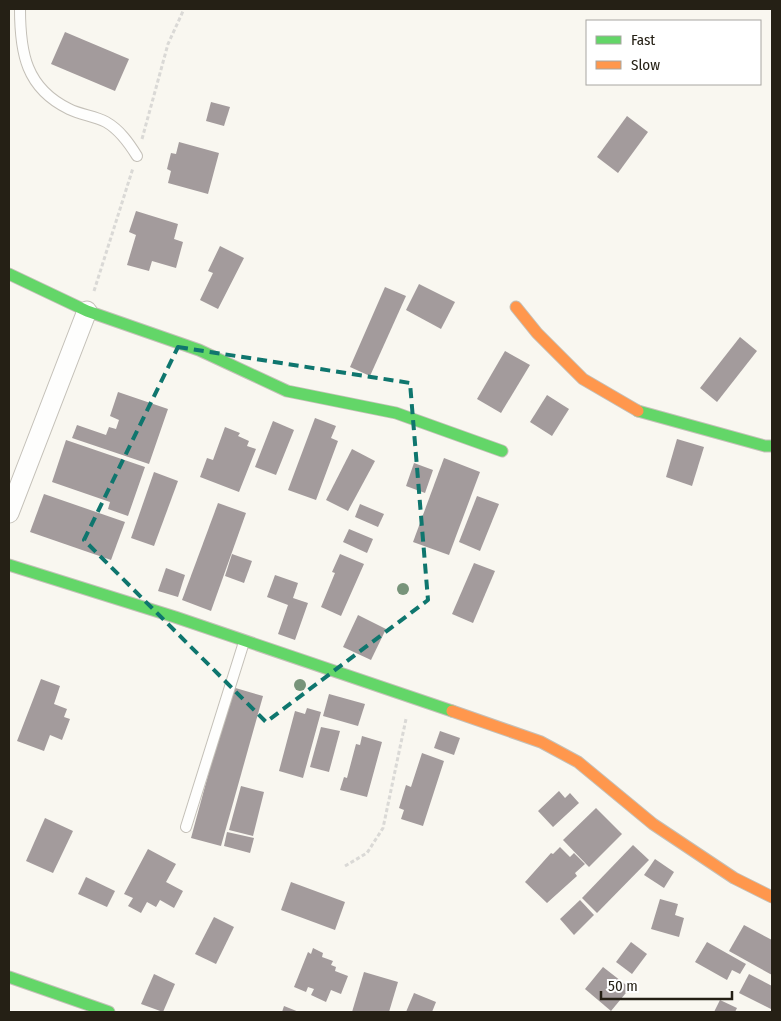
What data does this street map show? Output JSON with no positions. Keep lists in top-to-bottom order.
{
  "legend": ["Fast", "Slow"],
  "scale_bar": "50 m"
}
